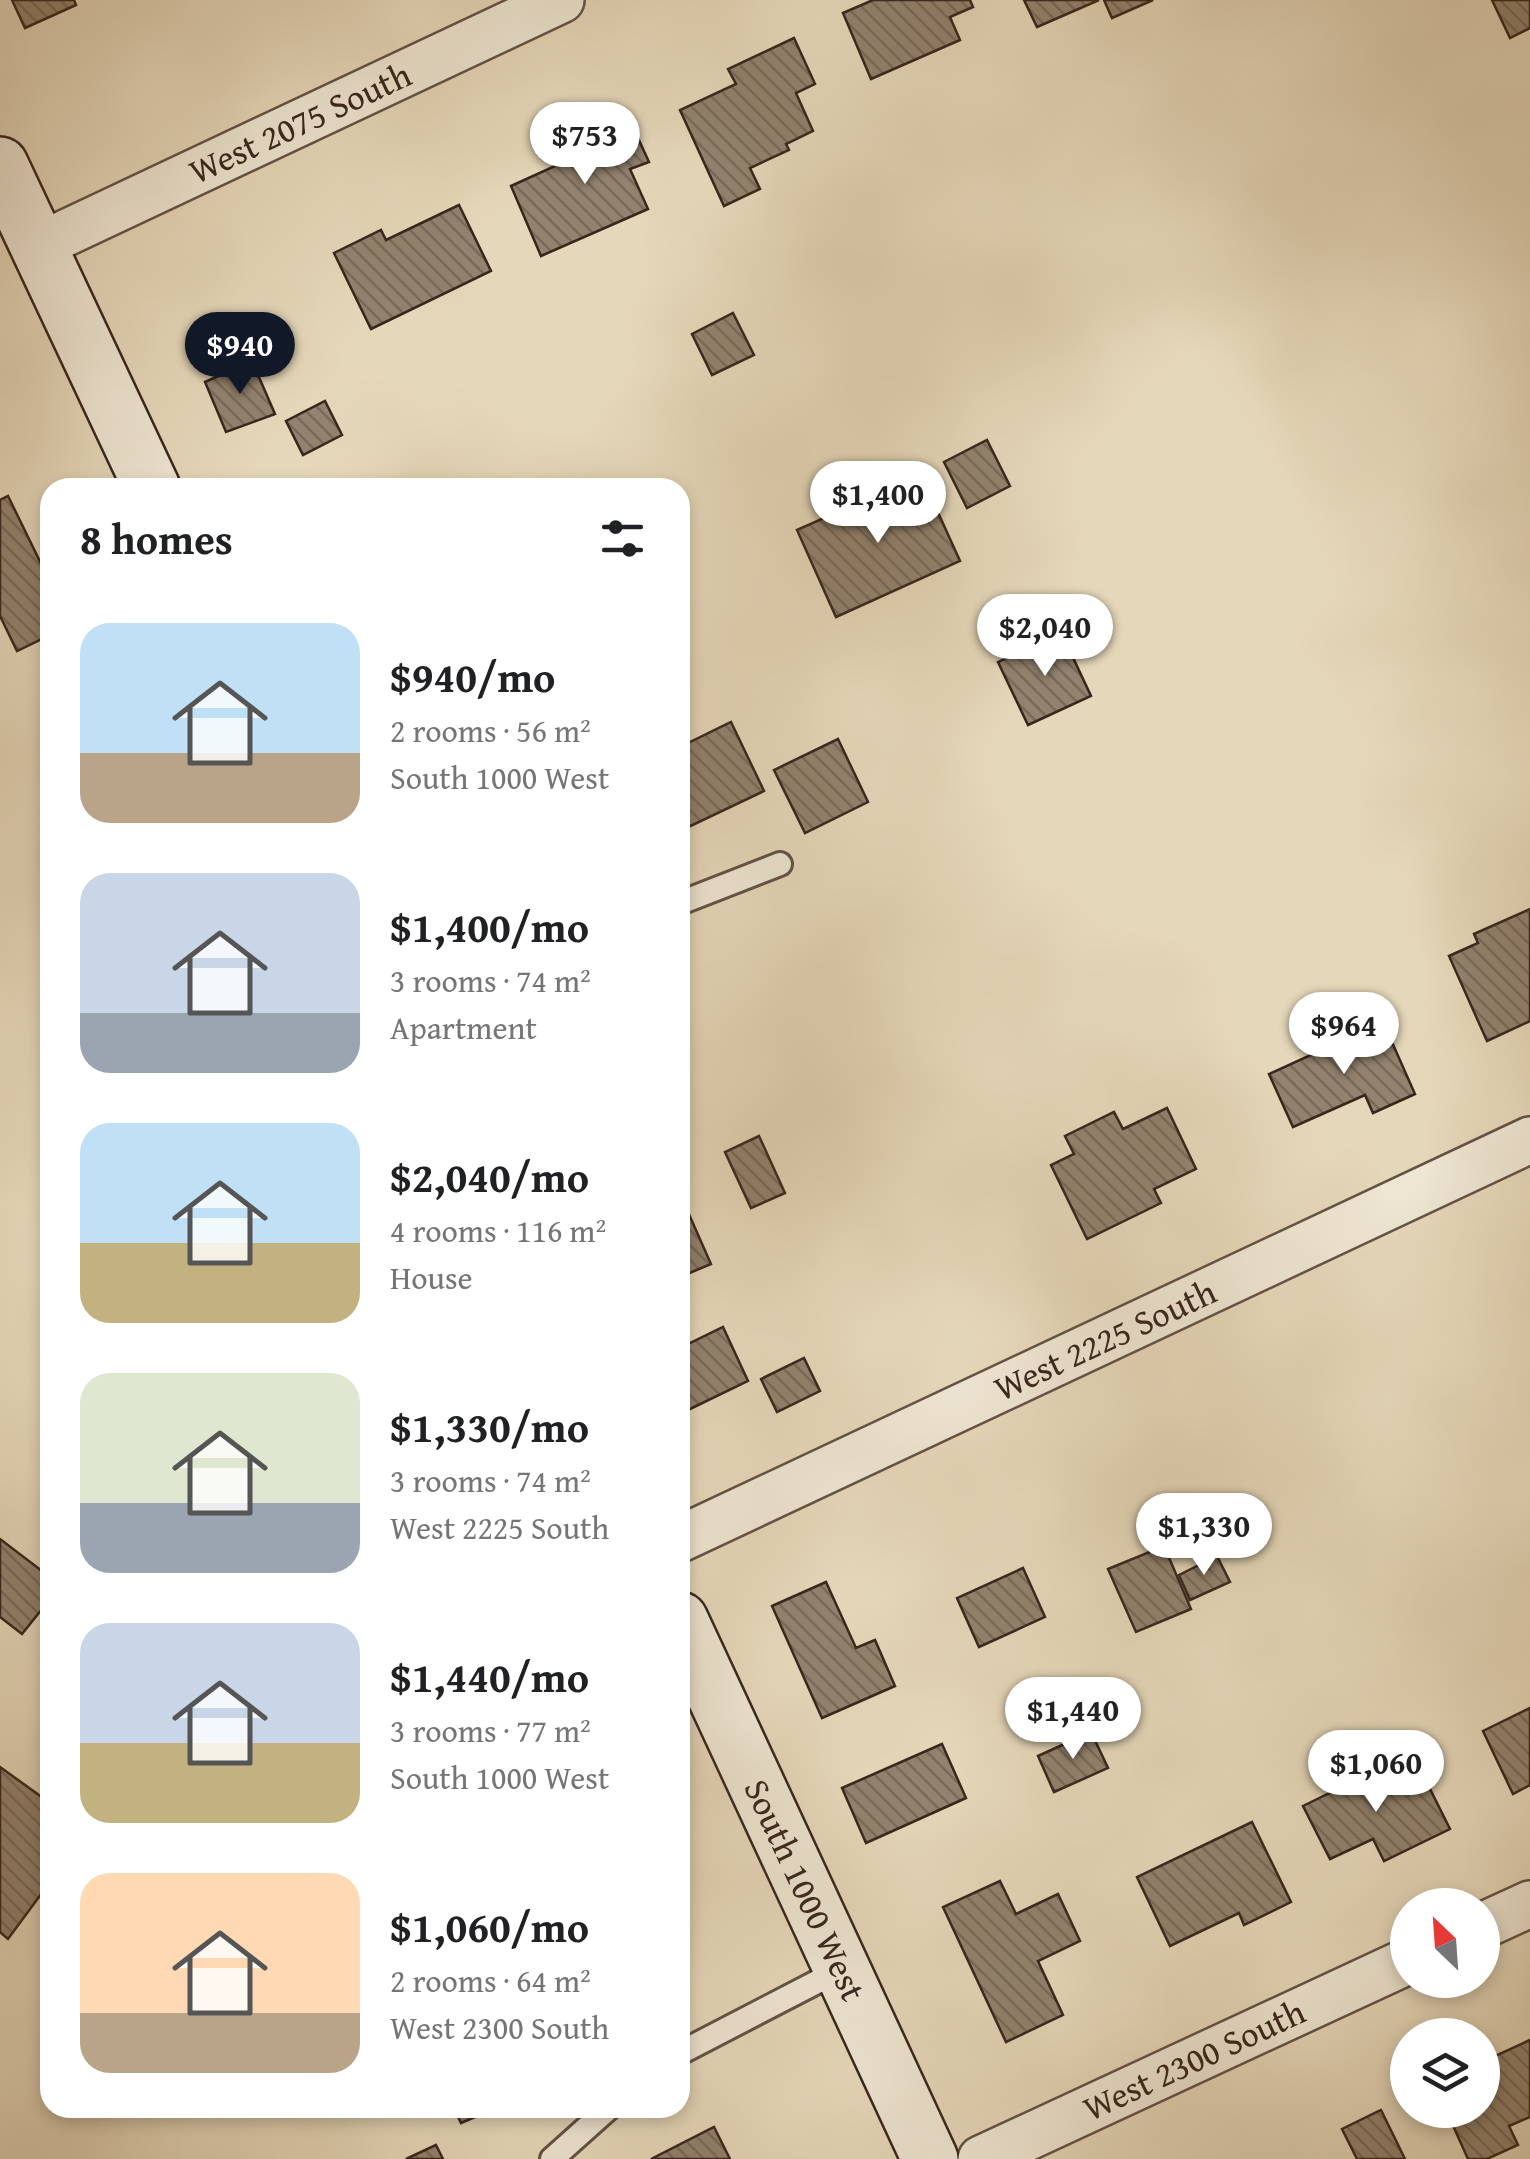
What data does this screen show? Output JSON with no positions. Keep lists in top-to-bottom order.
{
  "streets": {
    "main road": ["South 1000 West"],
    "street": ["West 2075 South", "West 2225 South", "West 2300 South"]
  },
  "north": "top left",
  "page": {
    "price": [
      "$753",
      "$940",
      "$1,400",
      "$2,040",
      "$964",
      "$1,330",
      "$1,440",
      "$1,060"
    ],
    "heading": "8 homes",
    "list": [
      {
        "name": "$940/mo",
        "note": "2 rooms · 56 m² · South 1000 West"
      },
      {
        "name": "$1,400/mo",
        "note": "3 rooms · 74 m² · Apartment"
      },
      {
        "name": "$2,040/mo",
        "note": "4 rooms · 116 m² · House"
      },
      {
        "name": "$1,330/mo",
        "note": "3 rooms · 74 m² · West 2225 South"
      },
      {
        "name": "$1,440/mo",
        "note": "3 rooms · 77 m² · South 1000 West"
      },
      {
        "name": "$1,060/mo",
        "note": "2 rooms · 64 m² · West 2300 South"
      }
    ]
  }
}
